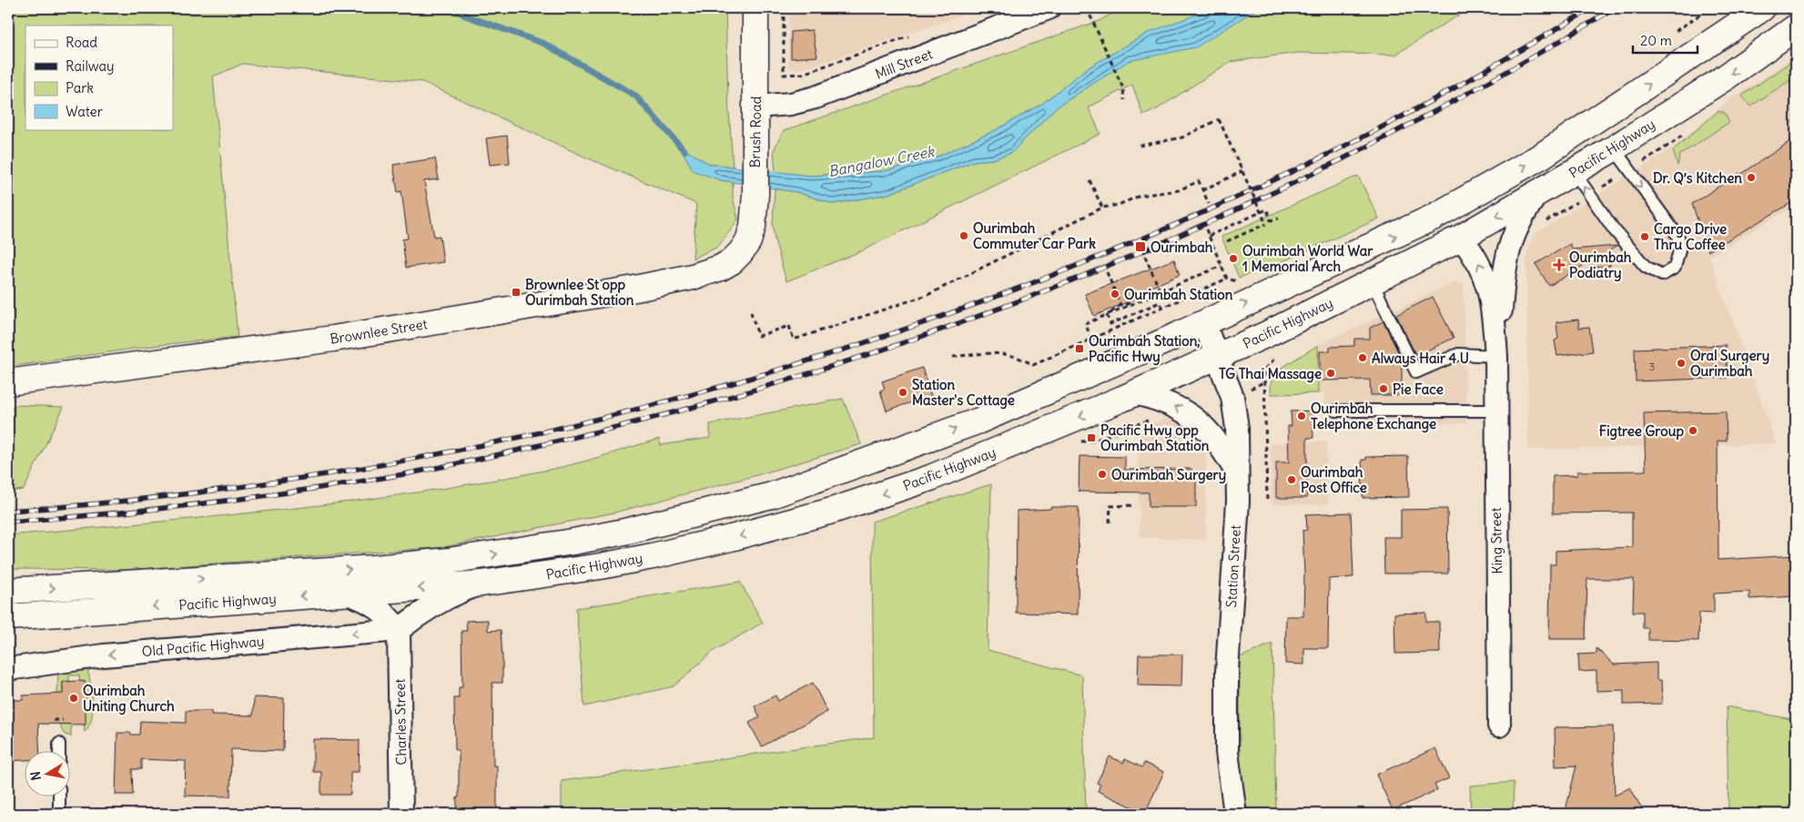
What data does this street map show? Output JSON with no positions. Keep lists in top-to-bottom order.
{
  "streets": {
    "main road": ["Brush Road", "Pacific Highway", "Brownlee Street"],
    "street": [
      "Mill Street",
      "King Street",
      "Station Street",
      "Old Pacific Highway",
      "Charles Street"
    ]
  },
  "crossings": [
    ["Mill Street", "Brush Road"],
    ["Brush Road", "Brownlee Street"],
    ["Pacific Highway", "King Street"],
    ["Pacific Highway", "Station Street"],
    ["Old Pacific Highway", "Charles Street"]
  ],
  "one_way": ["Old Pacific Highway"],
  "water": ["Bangalow Creek"],
  "places": {
    "other": [
      "Dr. Q’s Kitchen",
      "Ourimbah Commuter Car Park",
      "Cargo Drive Thru Coffee",
      "Ourimbah World War 1 Memorial Arch",
      "Ourimbah Station",
      "Always Hair 4 U",
      "Oral Surgery Ourimbah",
      "TG Thai Massage",
      "Pie Face",
      "Station Master's Cottage",
      "Ourimbah Telephone Exchange",
      "Figtree Group",
      "Ourimbah Surgery",
      "Ourimbah Post Office",
      "Ourimbah Uniting Church"
    ],
    "transit": [
      "Ourimbah",
      "Brownlee St opp Ourimbah Station",
      "Ourimbah Station, Pacific Hwy",
      "Pacific Hwy opp Ourimbah Station"
    ],
    "health": ["Ourimbah Podiatry"]
  },
  "house_numbers": ["3"],
  "legend": [
    "Road",
    "Railway",
    "Park",
    "Water"
  ],
  "scale_bar": "20 m",
  "north": "left"
}
